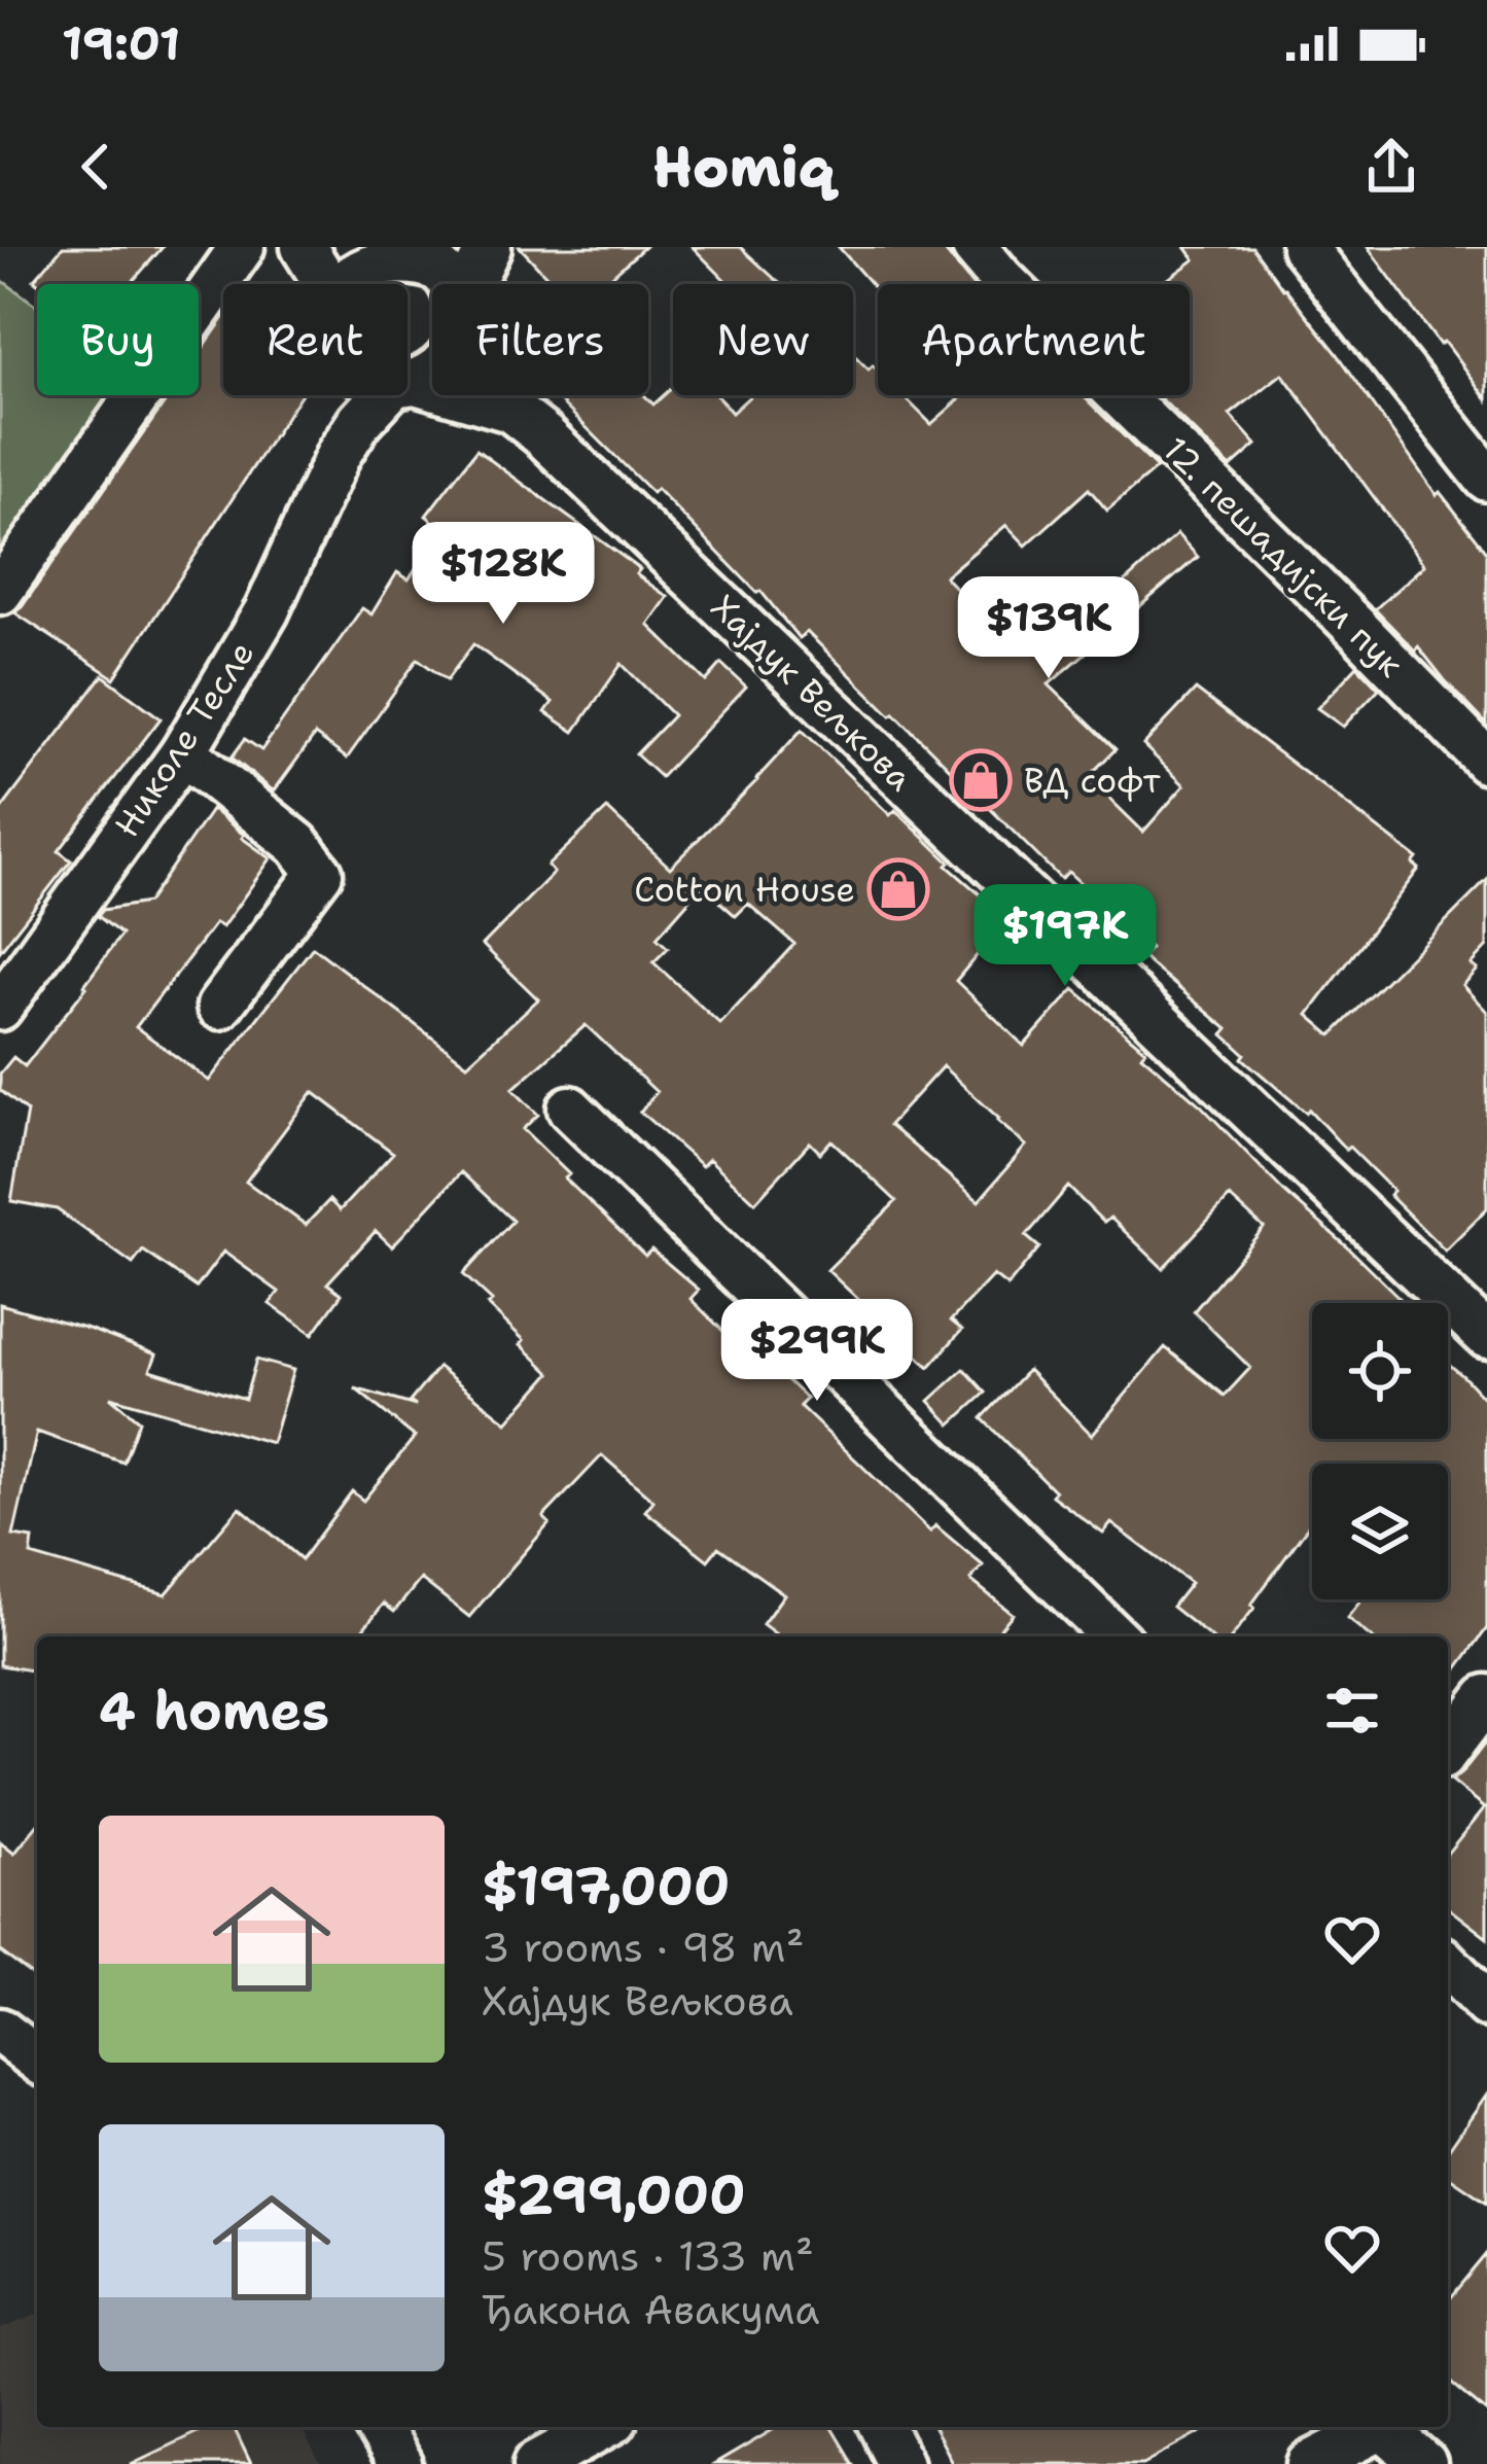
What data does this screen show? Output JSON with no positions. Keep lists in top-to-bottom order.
{
  "streets": {
    "street": ["12. пешадијски пук", "Хајдук Вељкова", "Николе Тесле"]
  },
  "places": {
    "shop": ["ВД софт", "Cotton House"]
  },
  "page": {
    "status": "19:01",
    "header": "Homiq",
    "chip": [
      "Buy",
      "Rent",
      "Filters",
      "New",
      "Apartment"
    ],
    "price": [
      "$128K",
      "$139K",
      "$197K",
      "$299K"
    ],
    "heading": "4 homes",
    "list": [
      {
        "name": "$197,000",
        "note": "3 rooms · 98 m² · Хајдук Вељкова"
      },
      {
        "name": "$299,000",
        "note": "5 rooms · 133 m² · Ђакона Авакума"
      }
    ]
  }
}
